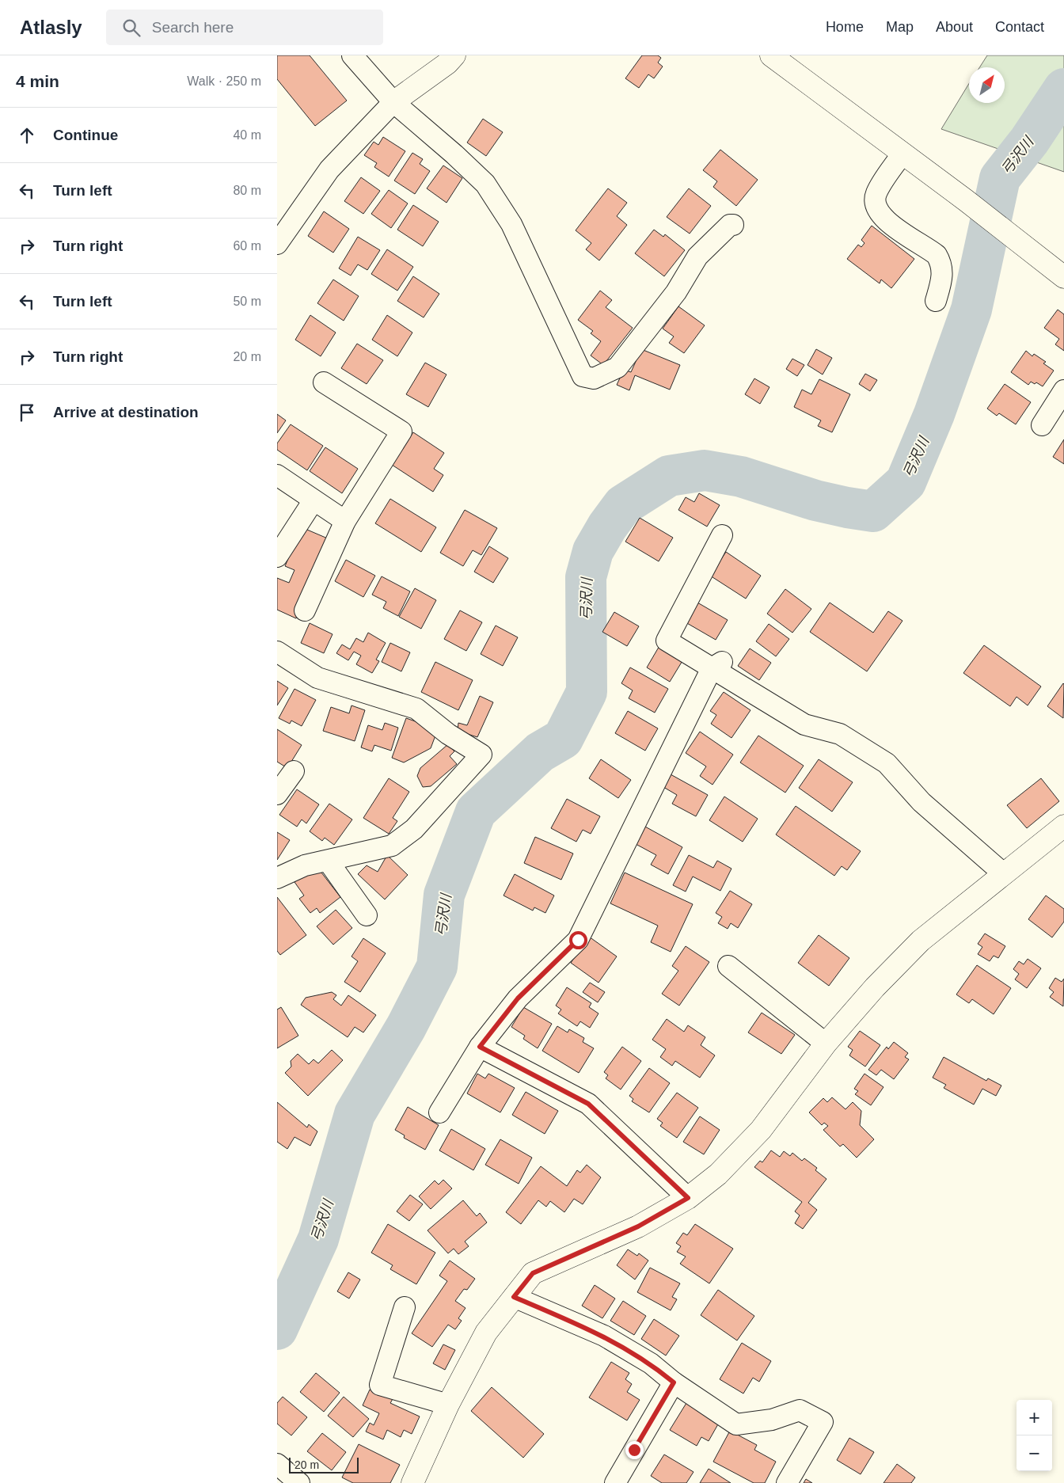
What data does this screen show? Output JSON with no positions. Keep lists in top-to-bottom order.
{
  "water": ["弓沢川"],
  "scale_bar": "20 m",
  "north": "top right",
  "page": {
    "header": "Atlasly",
    "search": "Search here",
    "nav": [
      "Home",
      "Map",
      "About",
      "Contact"
    ],
    "heading": ["4 min", "Walk · 250 m"],
    "list": [
      ["Continue", "40 m"],
      ["Turn left", "80 m"],
      ["Turn right", "60 m"],
      ["Turn left", "50 m"],
      ["Turn right", "20 m"],
      "Arrive at destination"
    ],
    "map_buttons": ["+", "−"],
    "scale": "20 m"
  }
}
